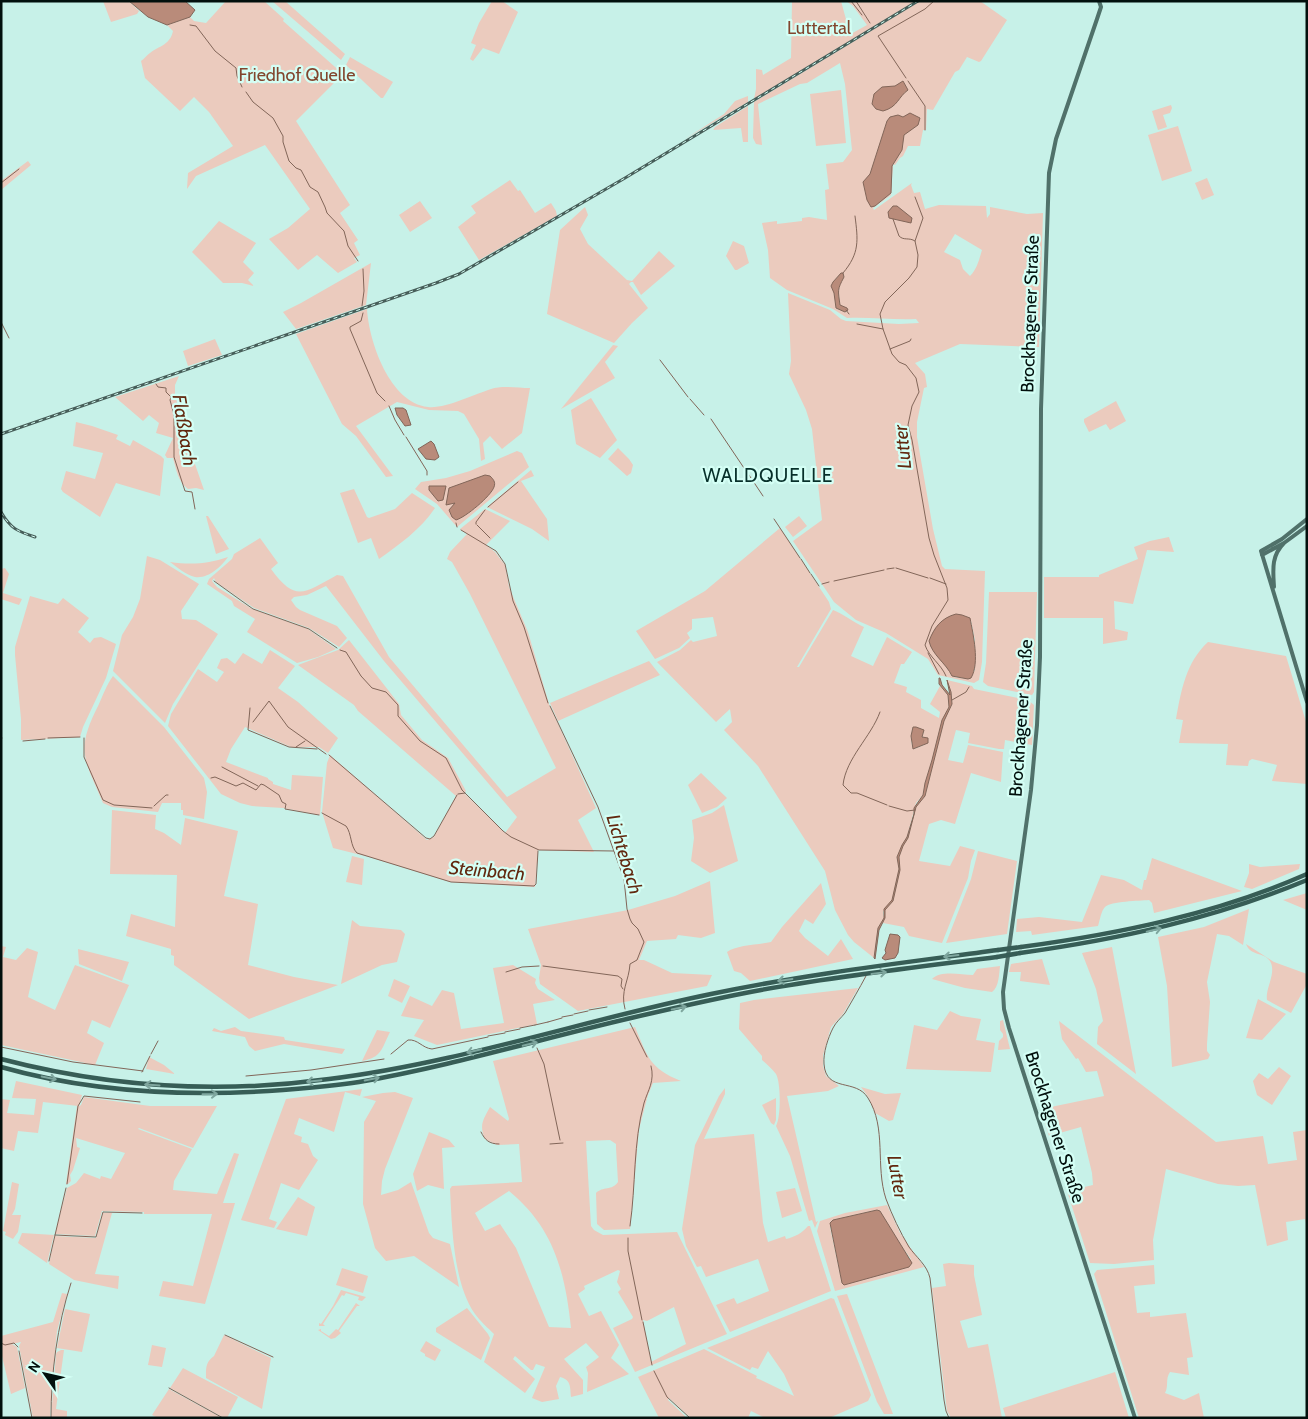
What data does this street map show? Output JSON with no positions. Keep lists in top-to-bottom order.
{
  "streets": {
    "main road": ["Brockhagener Straße"]
  },
  "districts": ["WALDQUELLE"],
  "water": [
    "Flaßbach",
    "Lutter",
    "Lichtebach",
    "Steinbach"
  ],
  "parks": ["Luttertal", "Friedhof Quelle"],
  "north": "top left"
}
